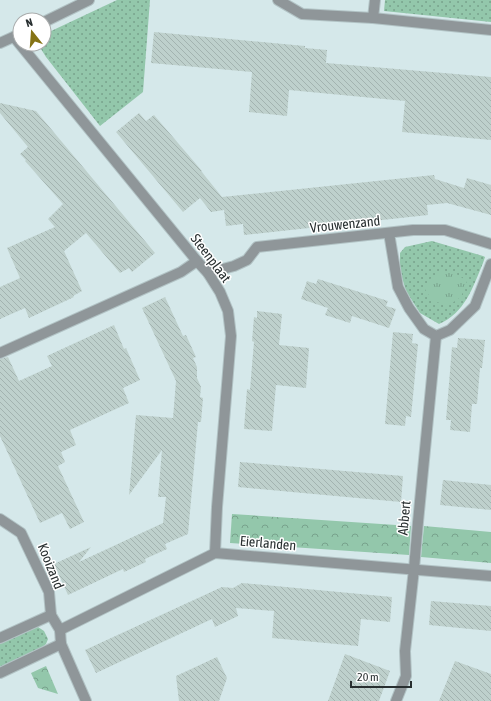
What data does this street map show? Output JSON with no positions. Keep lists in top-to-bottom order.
{
  "streets": {
    "street": [
      "Vrouwenzand",
      "Steenplaat",
      "Abbert",
      "Eierlanden",
      "Kooizand"
    ]
  },
  "crossings": [
    ["Vrouwenzand", "Steenplaat"],
    ["Steenplaat", "Eierlanden"],
    ["Abbert", "Eierlanden"]
  ],
  "scale_bar": "20 m",
  "north": "top"
}
